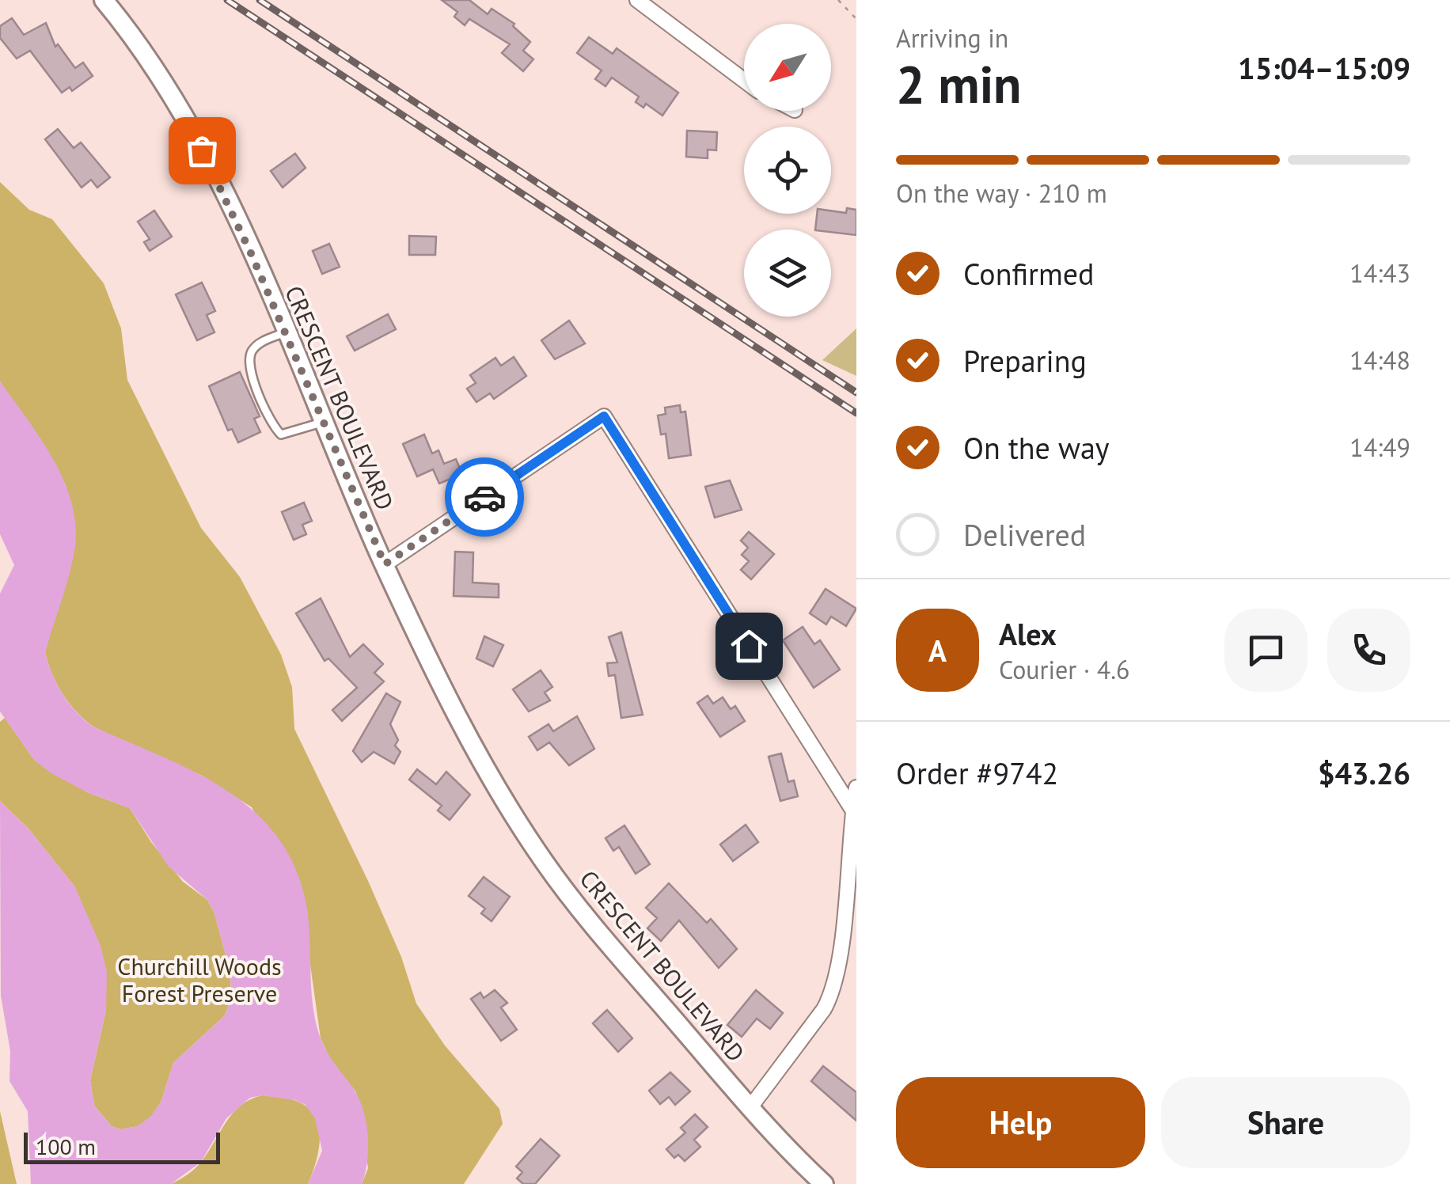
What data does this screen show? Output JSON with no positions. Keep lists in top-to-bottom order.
{
  "streets": {
    "street": ["CRESCENT BOULEVARD"]
  },
  "parks": ["Churchill Woods Forest Preserve"],
  "scale_bar": "100 m",
  "north": "bottom left",
  "page": {
    "heading": ["2 min", "Arriving in", "15:04–15:09"],
    "panel": [
      "Alex",
      "Courier · 4.6",
      "Order #9742",
      "$43.26"
    ],
    "bar": "On the way · 210 m",
    "list": [
      ["Confirmed", "14:43"],
      ["Preparing", "14:48"],
      ["On the way", "14:49"],
      "Delivered"
    ],
    "round": "A",
    "buttons": ["Help", "Share"],
    "scale": "100 m"
  }
}
